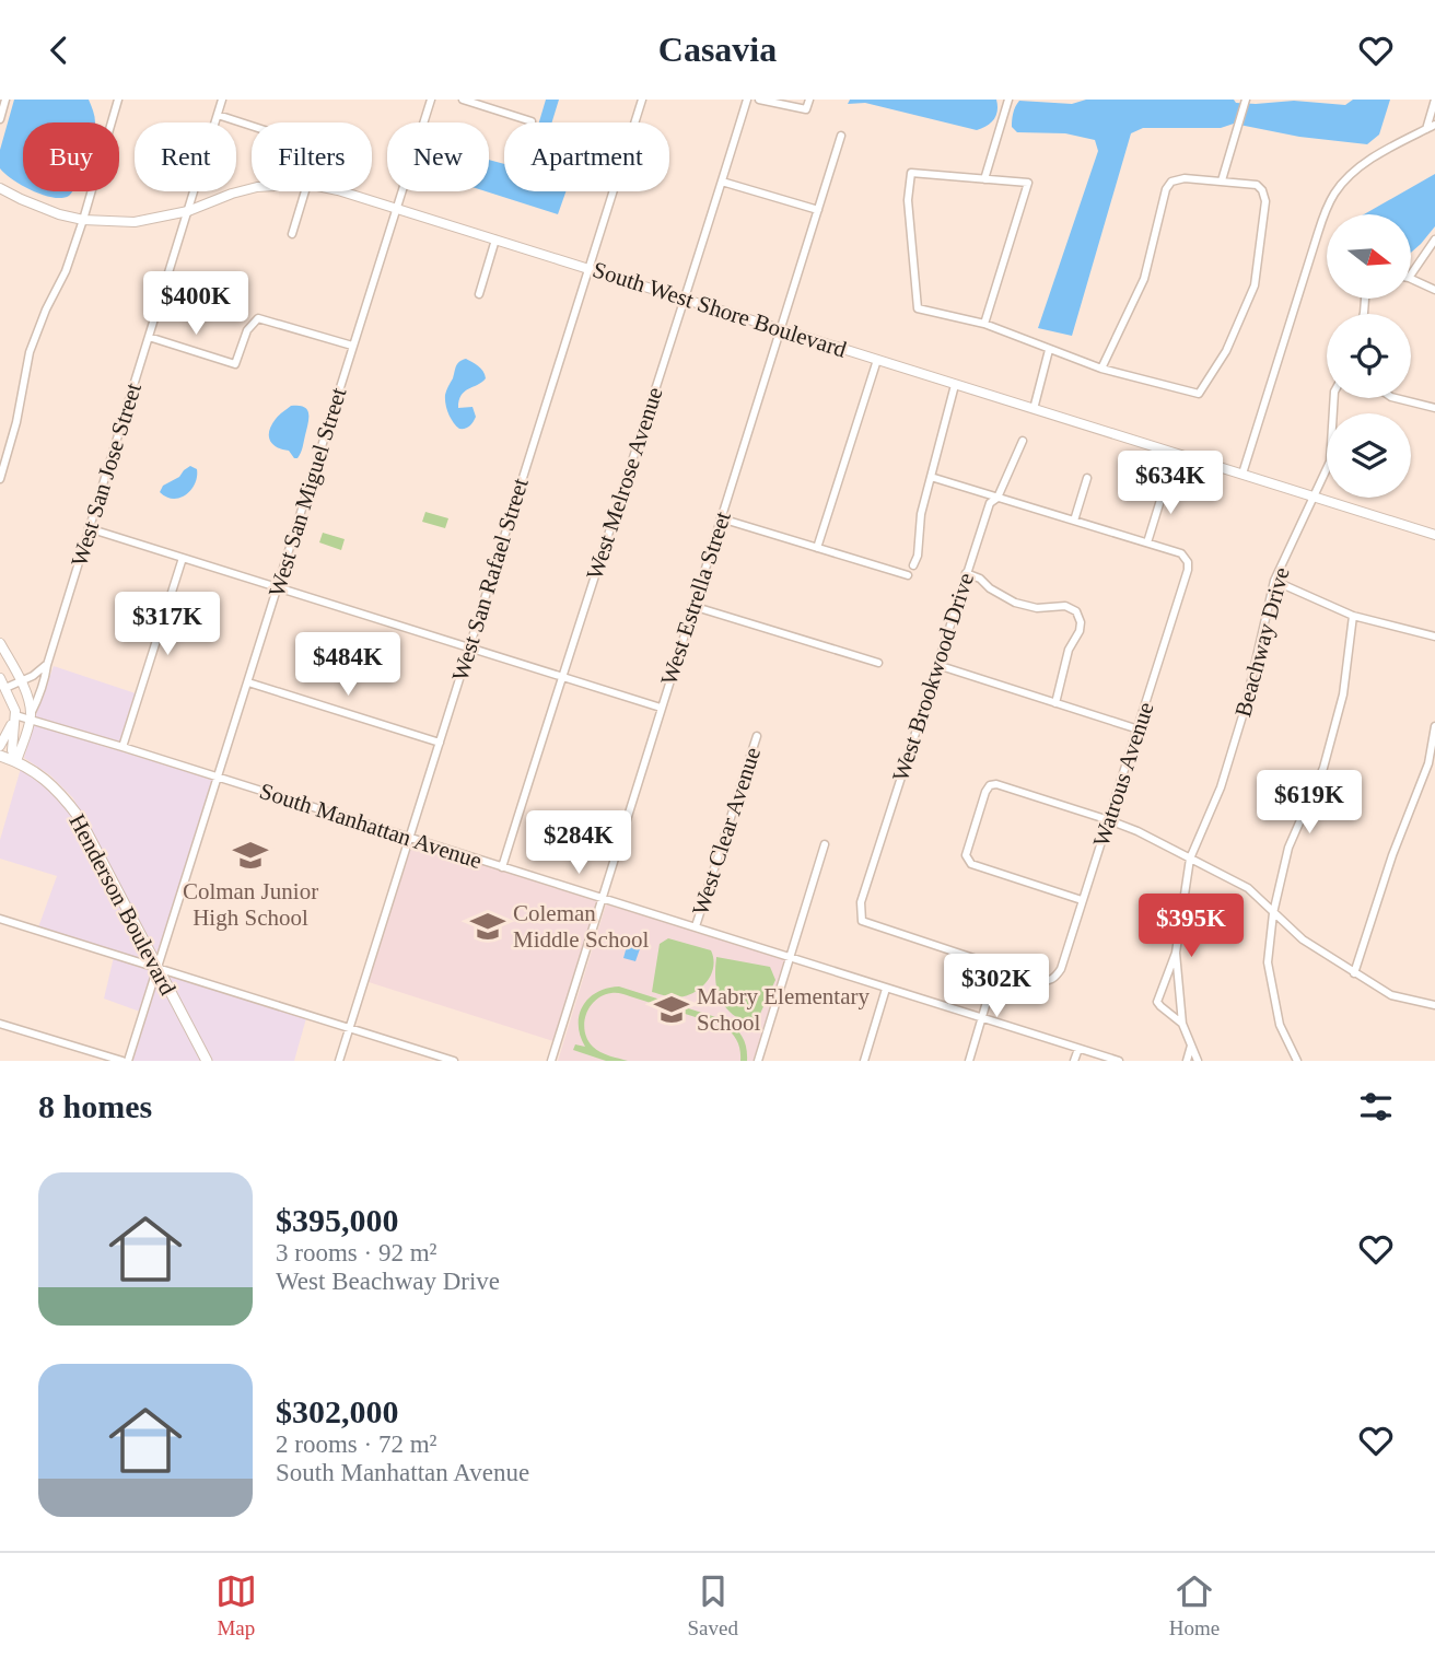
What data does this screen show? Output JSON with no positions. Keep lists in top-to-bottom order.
{
  "streets": {
    "main road": ["Henderson Boulevard"],
    "street": [
      "South West Shore Boulevard",
      "West San Jose Street",
      "West Melrose Avenue",
      "West San Miguel Street",
      "West San Rafael Street",
      "West Estrella Street",
      "Beachway Drive",
      "West Brookwood Drive",
      "Watrous Avenue",
      "South Manhattan Avenue",
      "West Clear Avenue"
    ]
  },
  "crossings": [
    ["South West Shore Boulevard", "West San Jose Street"],
    ["South West Shore Boulevard", "West Melrose Avenue"],
    ["South West Shore Boulevard", "West San Miguel Street"],
    ["South West Shore Boulevard", "West San Rafael Street"],
    ["South West Shore Boulevard", "West Estrella Street"],
    ["South West Shore Boulevard", "Beachway Drive"],
    ["West San Jose Street", "South Manhattan Avenue"],
    ["West San Jose Street", "Henderson Boulevard"],
    ["West Melrose Avenue", "South Manhattan Avenue"],
    ["West San Miguel Street", "South Manhattan Avenue"],
    ["West San Miguel Street", "Henderson Boulevard"],
    ["West San Rafael Street", "South Manhattan Avenue"],
    ["West Estrella Street", "South Manhattan Avenue"],
    ["South Manhattan Avenue", "West Clear Avenue"]
  ],
  "places": {
    "school or university": ["Colman Junior High School", "Coleman Middle School", "Mabry Elementary School"]
  },
  "north": "right",
  "page": {
    "header": "Casavia",
    "chip": [
      "Buy",
      "Rent",
      "Filters",
      "New",
      "Apartment"
    ],
    "price": [
      "$400K",
      "$634K",
      "$317K",
      "$484K",
      "$619K",
      "$284K",
      "$395K",
      "$302K"
    ],
    "heading": "8 homes",
    "list": [
      {
        "name": "$395,000",
        "note": "3 rooms · 92 m² · West Beachway Drive"
      },
      {
        "name": "$302,000",
        "note": "2 rooms · 72 m² · South Manhattan Avenue"
      }
    ],
    "tabs": ["Map", "Saved", "Home"]
  }
}
